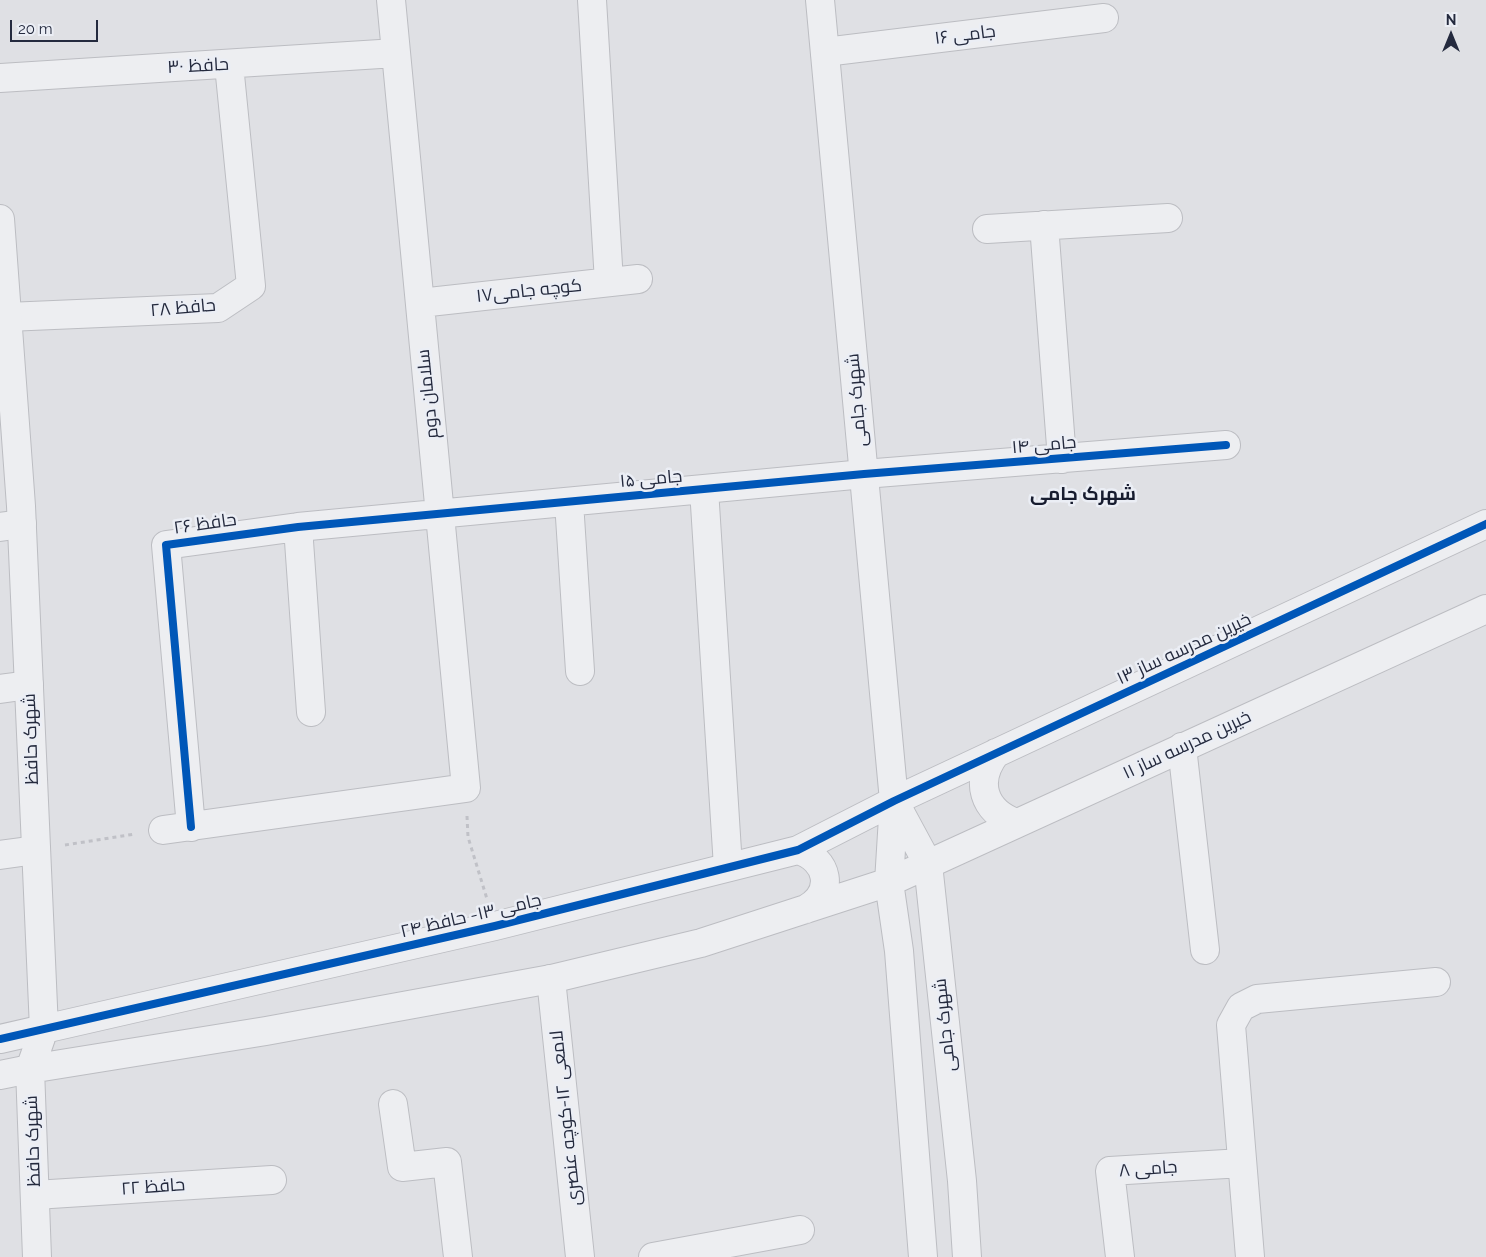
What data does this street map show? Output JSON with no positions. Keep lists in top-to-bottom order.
{
  "streets": {
    "street": [
      "۱۶ جامی",
      "۳۰ حافظ",
      "کوچه جامی۱۷",
      "حافظ ۲۸",
      "سلامان دوم",
      "شهرک جامی",
      "۱۴ جامی",
      "۱۵ جامی",
      "حافظ ۲۶",
      "۱۳ خیرین مدرسه ساز",
      "شهرک حافظ",
      "۱۱ خیرین مدرسه ساز",
      "جامی ۱۳- حافظ ۲۴",
      "لامعی ۱۲-کوچه عنصری",
      "۸ جامی",
      "حافظ ۲۲"
    ]
  },
  "crossings": [
    ["۱۶ جامی", "شهرک جامی"],
    ["۳۰ حافظ", "حافظ ۲۸"],
    ["۳۰ حافظ", "سلامان دوم"],
    ["کوچه جامی۱۷", "سلامان دوم"],
    ["حافظ ۲۸", "شهرک حافظ"],
    ["سلامان دوم", "۱۵ جامی"],
    ["سلامان دوم", "حافظ ۲۶"],
    ["شهرک جامی", "۱۴ جامی"],
    ["شهرک جامی", "۱۵ جامی"],
    ["شهرک جامی", "۱۳ خیرین مدرسه ساز"],
    ["شهرک جامی", "۱۱ خیرین مدرسه ساز"],
    ["شهرک جامی", "جامی ۱۳- حافظ ۲۴"],
    ["۱۴ جامی", "۱۵ جامی"],
    ["۱۵ جامی", "حافظ ۲۶"],
    ["۱۳ خیرین مدرسه ساز", "جامی ۱۳- حافظ ۲۴"],
    ["شهرک حافظ", "جامی ۱۳- حافظ ۲۴"],
    ["شهرک حافظ", "حافظ ۲۲"]
  ],
  "districts": ["شهرک جامی"],
  "scale_bar": "20 m",
  "north": "top"
}
